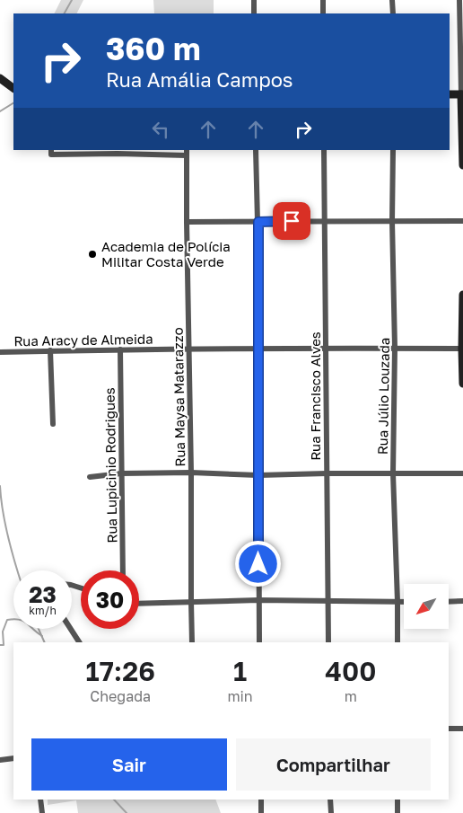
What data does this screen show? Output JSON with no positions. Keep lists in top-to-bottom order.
{
  "streets": {
    "street": [
      "Rua Aracy de Almeida",
      "Rua Francisco Alves",
      "Rua Júlio Louzada",
      "Rua Maysa Matarazzo",
      "Rua Lupicinio Rodrigues"
    ]
  },
  "crossings": [
    ["Rua Aracy de Almeida", "Rua Francisco Alves"],
    ["Rua Aracy de Almeida", "Rua Júlio Louzada"],
    ["Rua Aracy de Almeida", "Rua Maysa Matarazzo"],
    ["Rua Aracy de Almeida", "Rua Lupicinio Rodrigues"]
  ],
  "places": ["Academia de Polícia Militar Costa Verde"],
  "north": "bottom left",
  "page": {
    "turn": ["360 m", "Rua Amália Campos"],
    "speed": "23 km/h",
    "limit": "30",
    "eta": [
      "17:26",
      "Chegada",
      "1",
      "min",
      "400",
      "m"
    ],
    "buttons": ["Sair", "Compartilhar"]
  }
}
